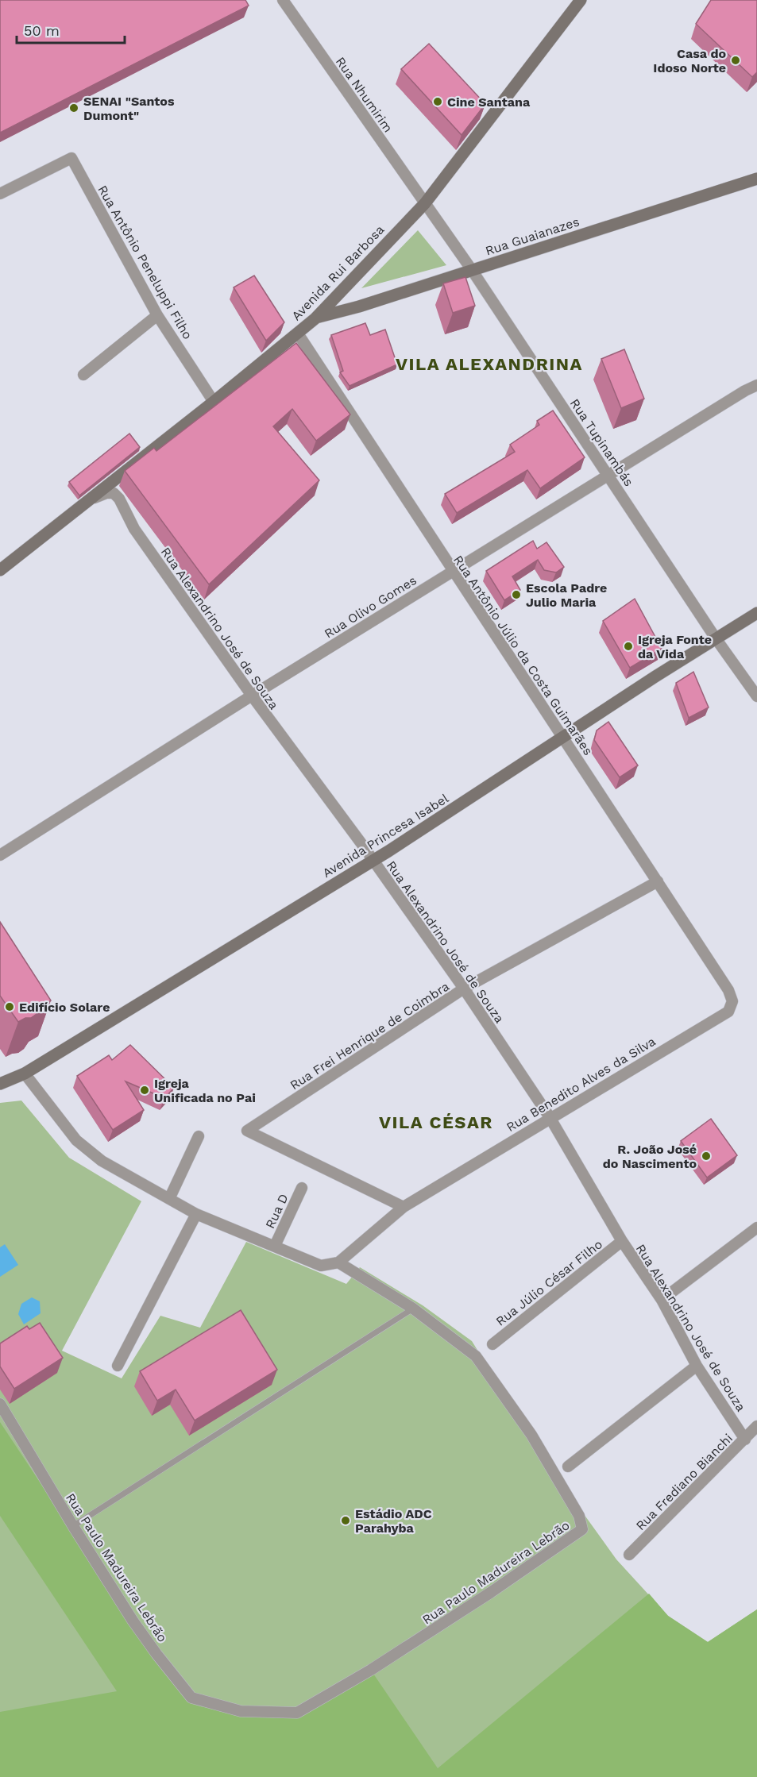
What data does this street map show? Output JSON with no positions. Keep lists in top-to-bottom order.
{
  "streets": {
    "main road": ["Rua Guaianazes", "Avenida Rui Barbosa", "Avenida Princesa Isabel"],
    "street": [
      "Rua Nhumirim",
      "Rua Antônio Peneluppi Filho",
      "Rua Tupinambás",
      "Rua Olivo Gomes",
      "Rua Alexandrino José de Souza",
      "Rua Antônio Júlio da Costa Guimarães",
      "Rua Frei Henrique de Coimbra",
      "Rua Benedito Alves da Silva",
      "Rua D",
      "Rua Júlio César Filho",
      "Rua Frediano Bianchi",
      "Rua Paulo Madureira Lebrão"
    ]
  },
  "crossings": [
    ["Rua Nhumirim", "Avenida Rui Barbosa"],
    ["Rua Nhumirim", "Rua Tupinambás"],
    ["Rua Guaianazes", "Avenida Rui Barbosa"],
    ["Rua Guaianazes", "Rua Tupinambás"],
    ["Rua Antônio Peneluppi Filho", "Avenida Rui Barbosa"],
    ["Avenida Rui Barbosa", "Rua Tupinambás"],
    ["Avenida Rui Barbosa", "Rua Alexandrino José de Souza"],
    ["Avenida Rui Barbosa", "Rua Antônio Júlio da Costa Guimarães"],
    ["Rua Tupinambás", "Rua Olivo Gomes"],
    ["Rua Tupinambás", "Avenida Princesa Isabel"],
    ["Rua Olivo Gomes", "Rua Alexandrino José de Souza"],
    ["Rua Olivo Gomes", "Rua Antônio Júlio da Costa Guimarães"],
    ["Rua Alexandrino José de Souza", "Avenida Princesa Isabel"],
    ["Rua Alexandrino José de Souza", "Rua Frei Henrique de Coimbra"],
    ["Rua Alexandrino José de Souza", "Rua Benedito Alves da Silva"],
    ["Rua Alexandrino José de Souza", "Rua Júlio César Filho"],
    ["Rua Alexandrino José de Souza", "Rua Frediano Bianchi"],
    ["Rua Antônio Júlio da Costa Guimarães", "Avenida Princesa Isabel"],
    ["Rua Antônio Júlio da Costa Guimarães", "Rua Frei Henrique de Coimbra"],
    ["Rua Antônio Júlio da Costa Guimarães", "Rua Benedito Alves da Silva"],
    ["Rua Frei Henrique de Coimbra", "Rua Benedito Alves da Silva"],
    ["Rua Benedito Alves da Silva", "Rua Paulo Madureira Lebrão"]
  ],
  "districts": ["VILA ALEXANDRINA", "VILA CÉSAR"],
  "places": [
    "Casa do Idoso Norte",
    "Cine Santana",
    "SENAI \"Santos Dumont\"",
    "Escola Padre Julio Maria",
    "Igreja Fonte da Vida",
    "Edifício Solare",
    "Igreja Unificada no Pai",
    "R. João José do Nascimento",
    "Estádio ADC Parahyba"
  ],
  "scale_bar": "50 m"
}
